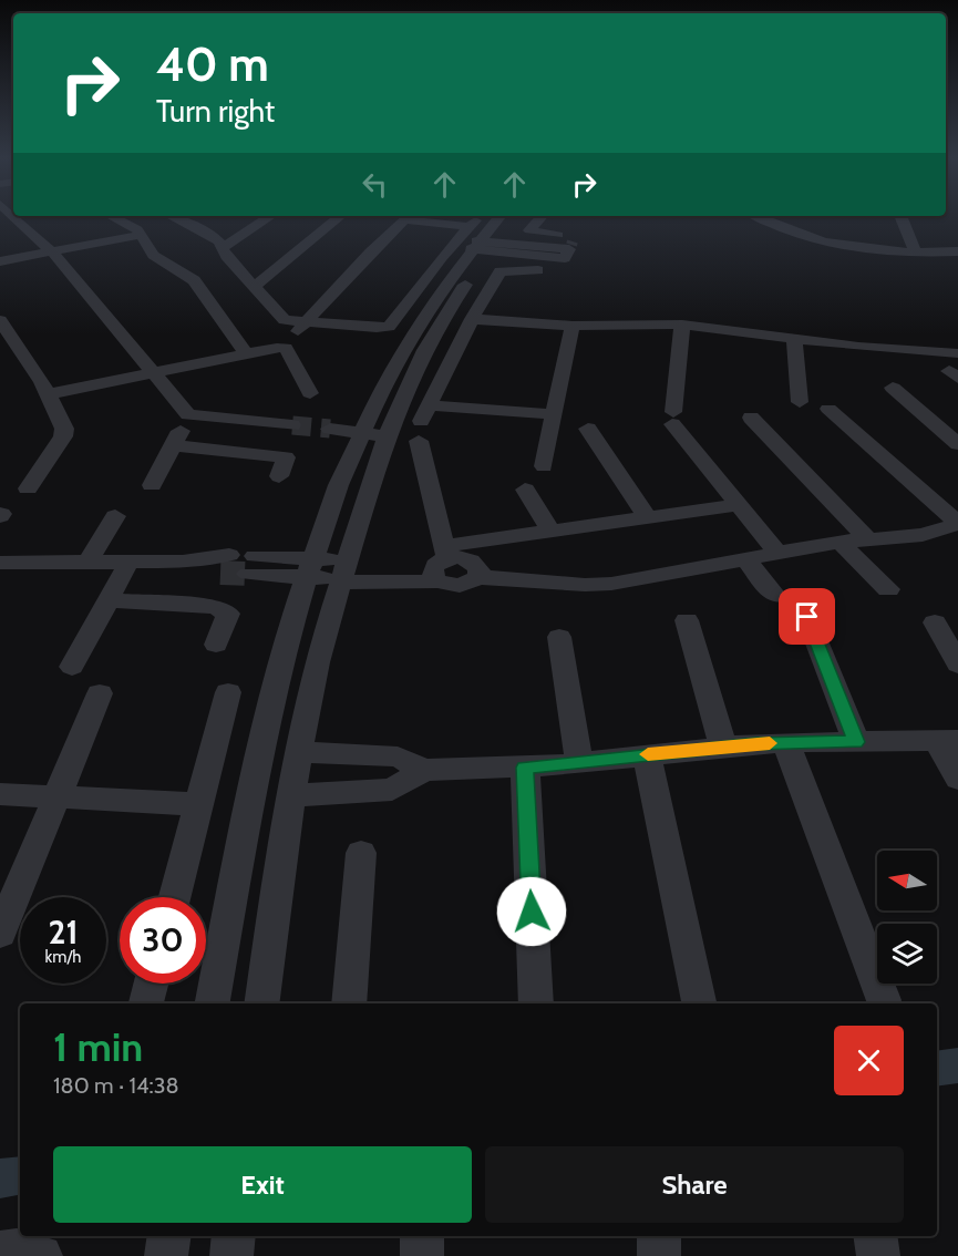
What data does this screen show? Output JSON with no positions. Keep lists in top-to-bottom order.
{
  "north": "left",
  "page": {
    "turn": ["40 m", "Turn right"],
    "speed": "21 km/h",
    "limit": "30",
    "heading": ["1 min", "180 m · 14:38"],
    "buttons": ["Exit", "Share"]
  }
}
